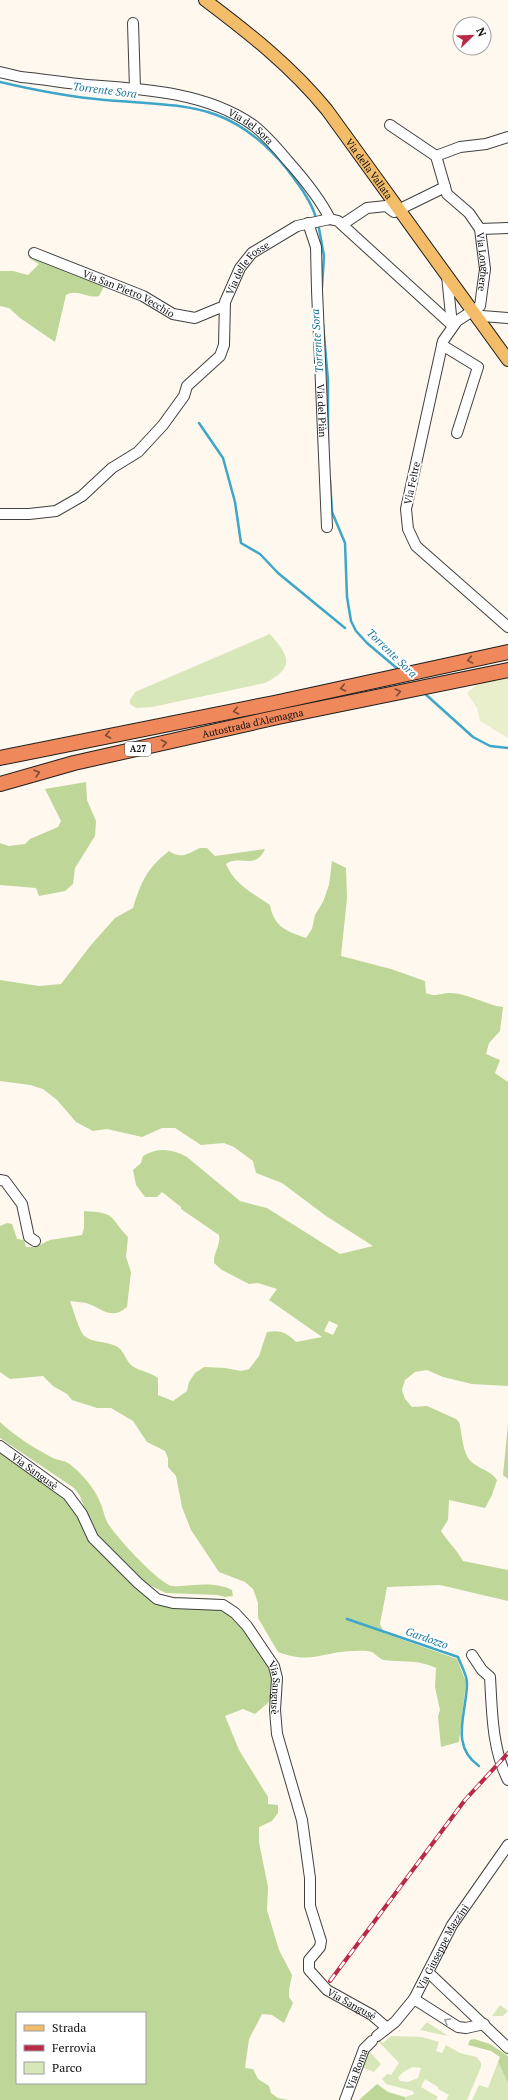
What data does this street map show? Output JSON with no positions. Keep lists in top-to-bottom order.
{
  "streets": {
    "highway": ["Autostrada d'Alemagna", "A27"],
    "main road": ["Via della Vallata"],
    "street": [
      "Via del Sora",
      "Via Longhere",
      "Via delle Fosse",
      "Via San Pietro Vecchio",
      "Via del Piàn",
      "Via Feltre",
      "Via Sangusè",
      "Via Giuseppe Mazzini",
      "Via Roma"
    ]
  },
  "crossings": [
    ["Via del Sora", "Via delle Fosse"],
    ["Via della Vallata", "Via Longhere"],
    ["Via della Vallata", "Via Feltre"],
    ["Via Longhere", "Via Feltre"],
    ["Via delle Fosse", "Via San Pietro Vecchio"],
    ["Via delle Fosse", "Via del Piàn"],
    ["Via Sangusè", "Via Giuseppe Mazzini"],
    ["Via Sangusè", "Via Roma"],
    ["Via Giuseppe Mazzini", "Via Roma"]
  ],
  "water": ["Torrente Sora", "Gardozzo"],
  "legend": ["Strada", "Ferrovia", "Parco"],
  "north": "top right"
}
